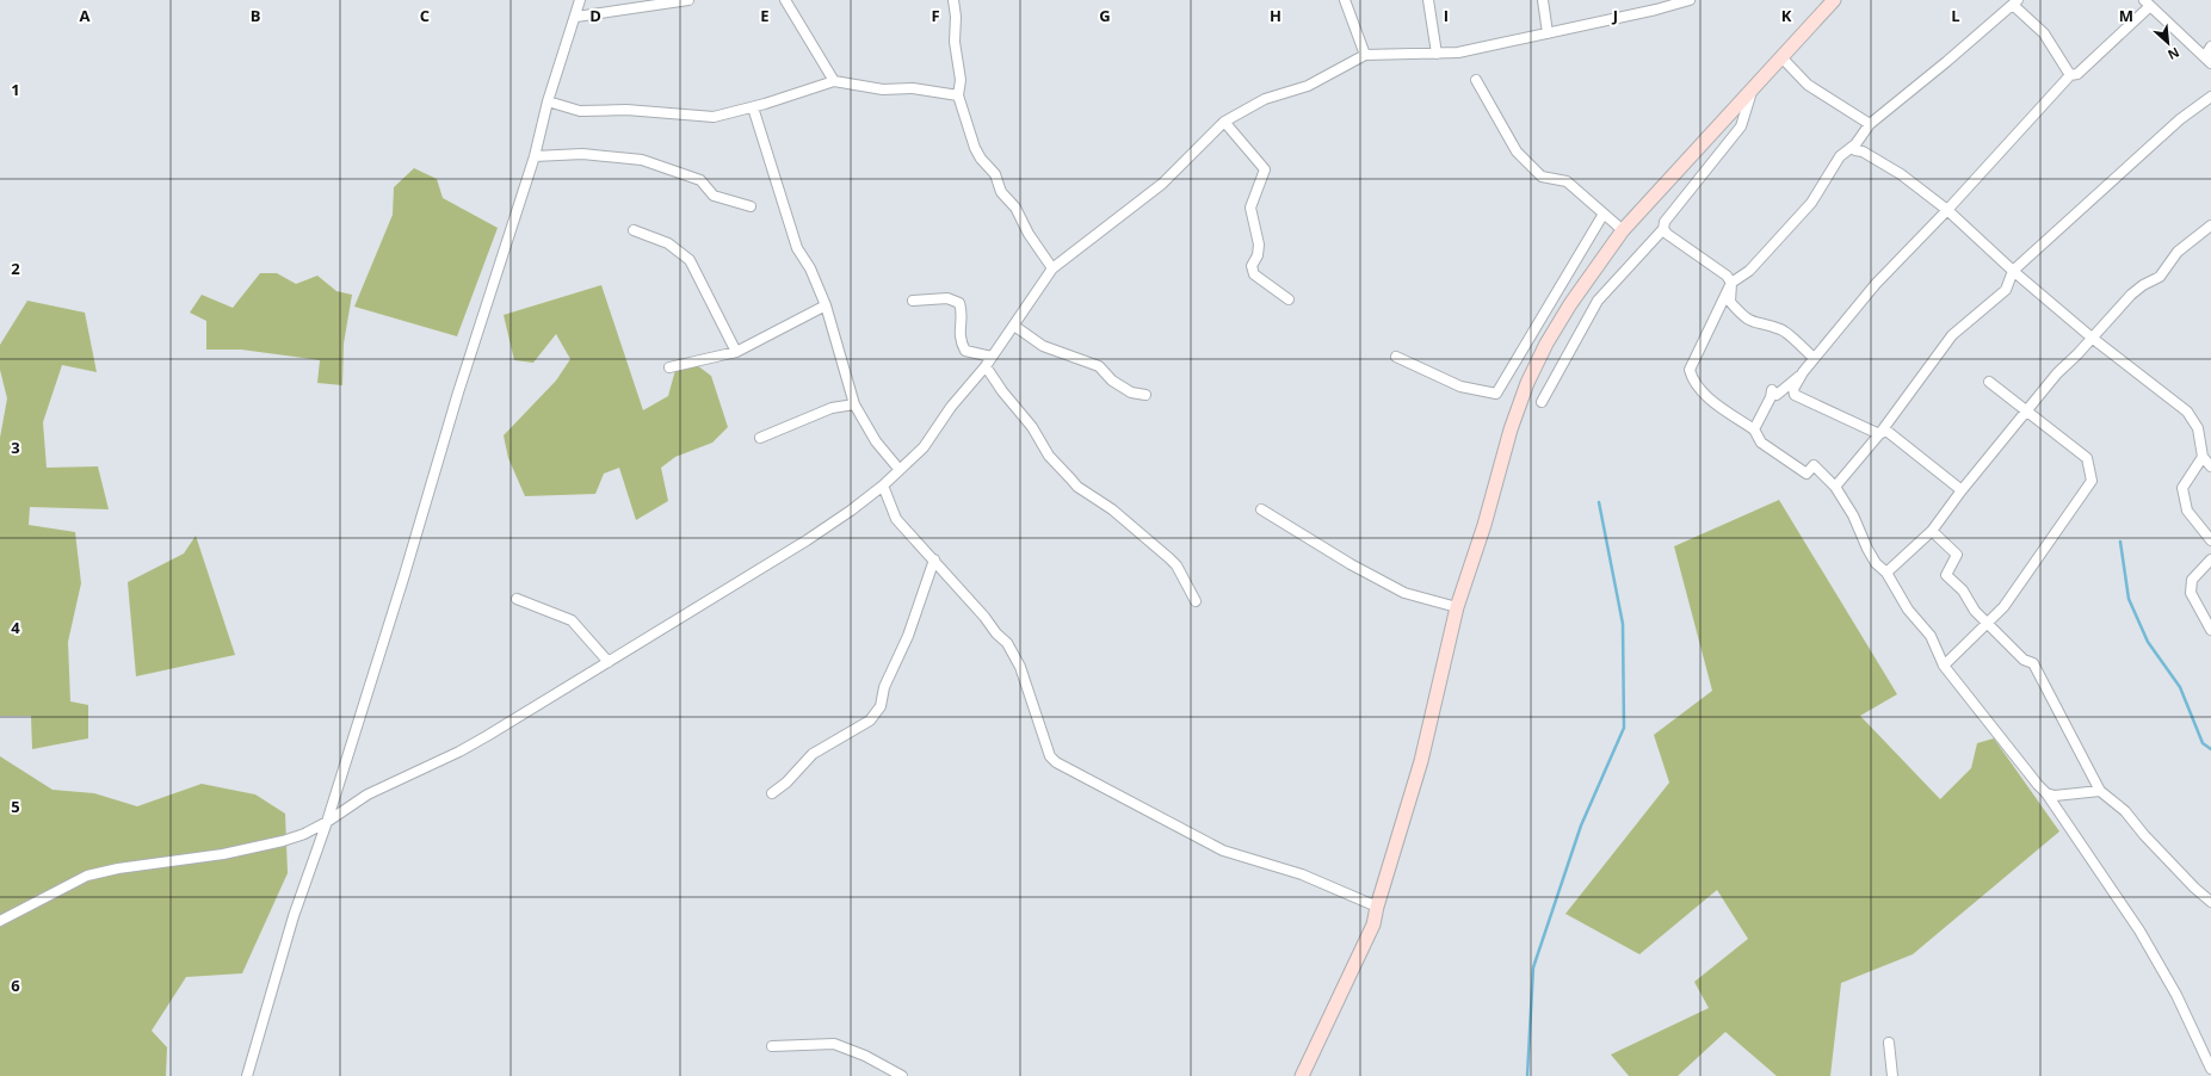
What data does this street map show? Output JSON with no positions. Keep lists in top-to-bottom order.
{
  "north": "bottom right",
  "grid": {
    "columns": [
      "A",
      "B",
      "C",
      "D",
      "E",
      "F",
      "G",
      "H",
      "I",
      "J",
      "K",
      "L",
      "M"
    ],
    "rows": [
      "1",
      "2",
      "3",
      "4",
      "5",
      "6"
    ]
  }
}
